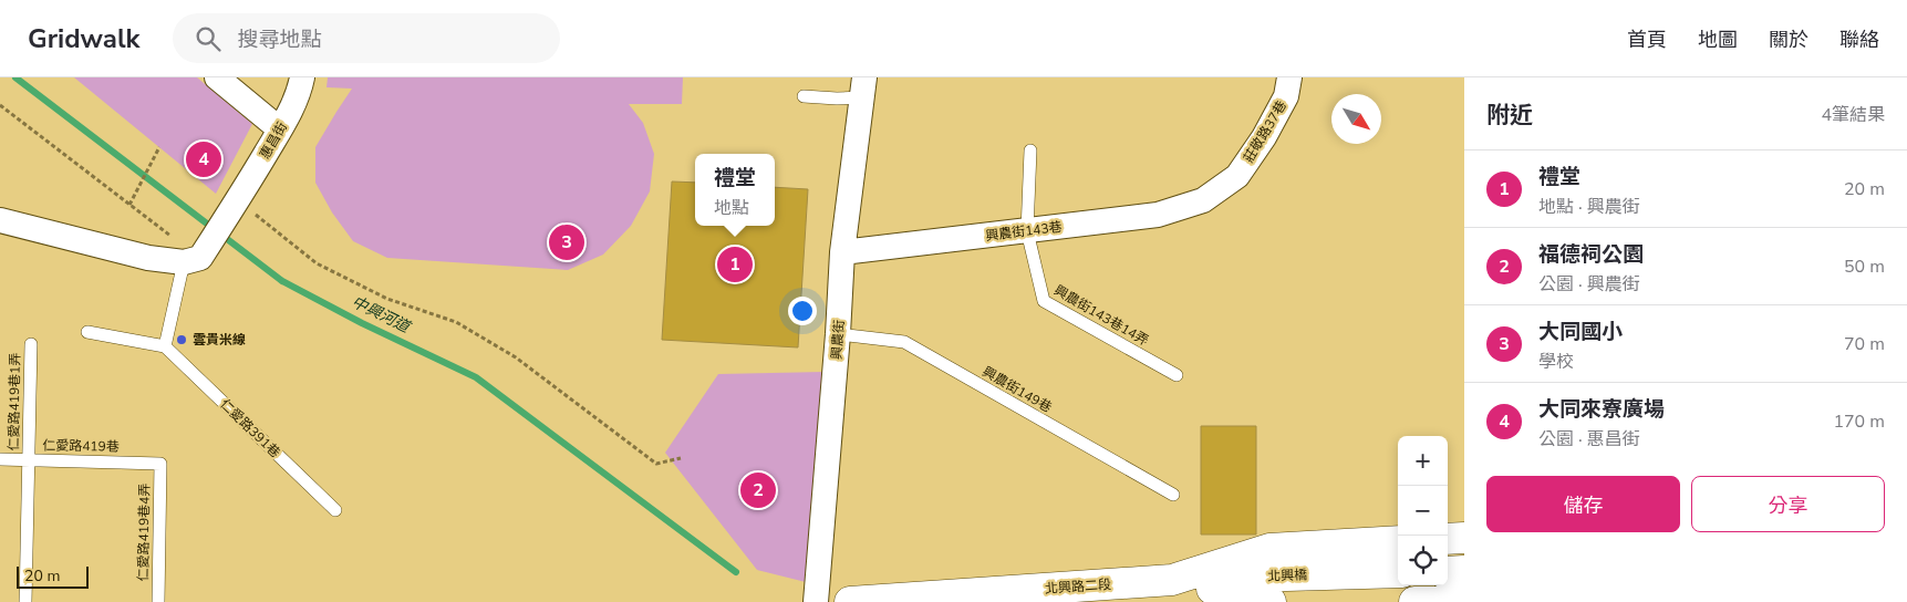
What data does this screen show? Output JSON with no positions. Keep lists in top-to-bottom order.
{
  "streets": {
    "street": [
      "莊敬路37巷",
      "惠昌街",
      "興農街143巷",
      "興農街",
      "北興橋",
      "北興路二段"
    ],
    "lane": [
      "興農街143巷14弄",
      "興農街149巷",
      "仁愛路419巷1弄",
      "仁愛路391巷",
      "仁愛路419巷",
      "仁愛路419巷4弄"
    ]
  },
  "crossings": [
    ["莊敬路37巷", "興農街143巷"],
    ["興農街143巷", "興農街143巷14弄"],
    ["興農街143巷", "興農街"],
    ["興農街", "興農街149巷"],
    ["仁愛路419巷1弄", "仁愛路419巷"],
    ["仁愛路419巷", "仁愛路419巷4弄"],
    ["北興橋", "北興路二段"]
  ],
  "water": ["中興河道"],
  "places": ["雲貴米線"],
  "scale_bar": "20 m",
  "north": "bottom right",
  "page": {
    "header": "Gridwalk",
    "search": "搜尋地點",
    "nav": [
      "首頁",
      "地圖",
      "關於",
      "聯絡"
    ],
    "heading": ["附近", "4筆結果"],
    "pins": [
      "4",
      "3",
      "1",
      "2"
    ],
    "list": [
      {
        "mark": "1",
        "name": "禮堂",
        "note": "地點 · 興農街",
        "value": "20 m"
      },
      {
        "mark": "2",
        "name": "福德祠公園",
        "note": "公園 · 興農街",
        "value": "50 m"
      },
      {
        "mark": "3",
        "name": "大同國小",
        "note": "學校",
        "value": "70 m"
      },
      {
        "mark": "4",
        "name": "大同來寮廣場",
        "note": "公園 · 惠昌街",
        "value": "170 m"
      }
    ],
    "popup": ["禮堂", "地點"],
    "map_buttons": ["+", "−"],
    "buttons": ["儲存", "分享"],
    "scale": "20 m"
  }
}
